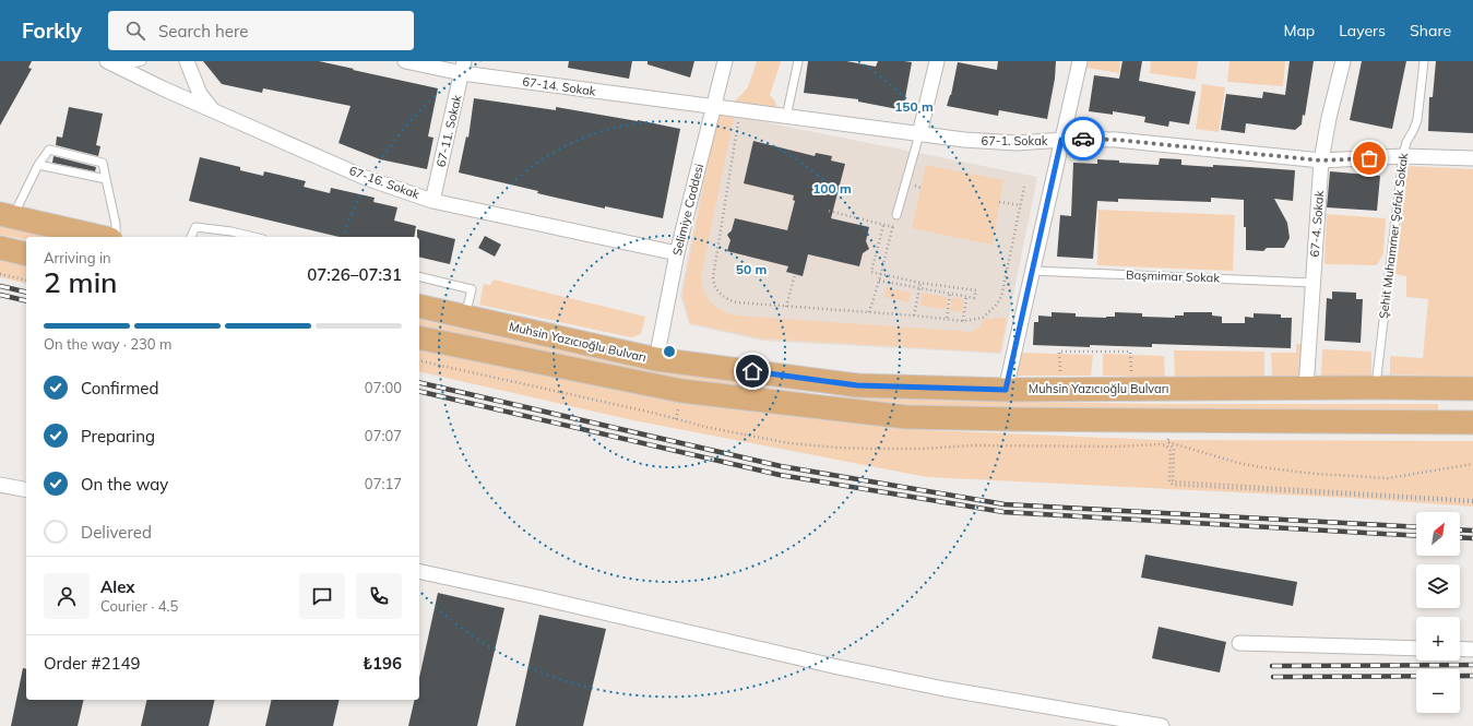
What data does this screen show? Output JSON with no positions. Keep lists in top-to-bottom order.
{
  "streets": {
    "main road": ["Muhsin Yazıcıoğlu Bulvarı"],
    "street": [
      "67-14. Sokak",
      "67-11. Sokak",
      "67-1. Sokak",
      "67-16. Sokak",
      "Selimiye Caddesi",
      "67-4. Sokak"
    ],
    "lane": ["Şehit Muhammer Şafak Sokak", "Başmimar Sokak"]
  },
  "crossings": [
    ["67-14. Sokak", "67-11. Sokak"],
    ["67-14. Sokak", "67-1. Sokak"],
    ["67-14. Sokak", "Selimiye Caddesi"],
    ["67-11. Sokak", "67-16. Sokak"],
    ["67-1. Sokak", "Selimiye Caddesi"],
    ["67-1. Sokak", "67-4. Sokak"],
    ["67-1. Sokak", "Şehit Muhammer Şafak Sokak"],
    ["67-16. Sokak", "Selimiye Caddesi"],
    ["Selimiye Caddesi", "Muhsin Yazıcıoğlu Bulvarı"],
    ["67-4. Sokak", "Başmimar Sokak"],
    ["67-4. Sokak", "Muhsin Yazıcıoğlu Bulvarı"],
    ["Şehit Muhammer Şafak Sokak", "Muhsin Yazıcıoğlu Bulvarı"]
  ],
  "north": "top right",
  "page": {
    "header": "Forkly",
    "search": "Search here",
    "nav": ["Map", "Layers", "Share"],
    "heading": ["2 min", "Arriving in", "07:26–07:31"],
    "panel": [
      "Alex",
      "Courier · 4.5",
      "Order #2149",
      "₺196"
    ],
    "bar": "On the way · 230 m",
    "list": [
      ["Confirmed", "07:00"],
      ["Preparing", "07:07"],
      ["On the way", "07:17"],
      "Delivered"
    ],
    "map_buttons": ["+", "−"]
  },
  "rings": ["150 m", "100 m", "50 m"]
}
